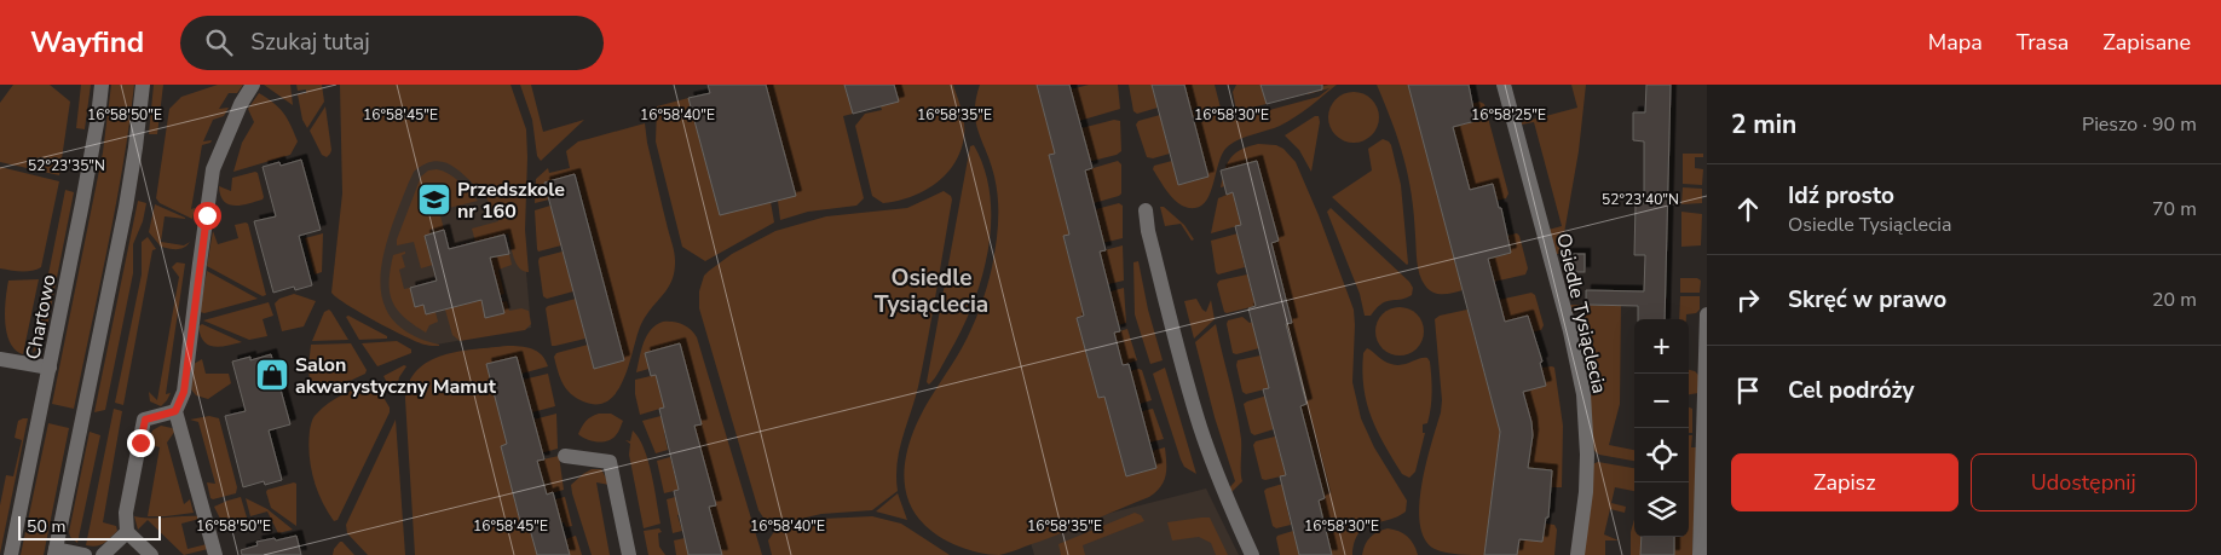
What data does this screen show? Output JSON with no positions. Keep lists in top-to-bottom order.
{
  "streets": {
    "street": ["Osiedle Tysiąclecia", "Chartowo"]
  },
  "districts": ["Osiedle Tysiąclecia"],
  "places": {
    "school or university": ["Przedszkole nr 160"],
    "shop": ["Salon akwarystyczny Mamut"]
  },
  "scale_bar": "50 m",
  "page": {
    "header": "Wayfind",
    "search": "Szukaj tutaj",
    "nav": ["Mapa", "Trasa", "Zapisane"],
    "heading": ["2 min", "Pieszo · 90 m"],
    "list": [
      ["Idź prosto", "Osiedle Tysiąclecia", "70 m"],
      ["Skręć w prawo", "20 m"],
      "Cel podróży"
    ],
    "map_buttons": ["+", "−"],
    "buttons": ["Zapisz", "Udostępnij"],
    "scale": "50 m"
  },
  "coordinates": [
    "16°58'50\"E",
    "16°58'45\"E",
    "16°58'40\"E",
    "16°58'35\"E",
    "16°58'30\"E",
    "16°58'25\"E",
    "52°23'35\"N",
    "52°23'40\"N"
  ]
}
